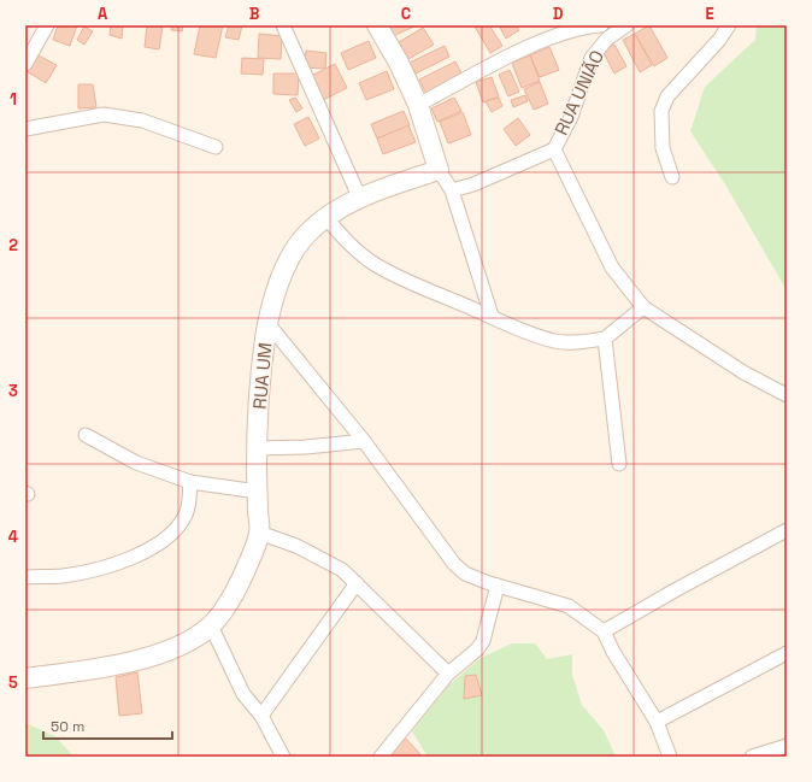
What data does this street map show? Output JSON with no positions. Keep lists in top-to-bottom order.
{
  "streets": {
    "street": ["RUA UNIÃO", "RUA UM"]
  },
  "scale_bar": "50 m",
  "grid": {
    "columns": [
      "A",
      "B",
      "C",
      "D",
      "E"
    ],
    "rows": [
      "1",
      "2",
      "3",
      "4",
      "5"
    ]
  }
}
